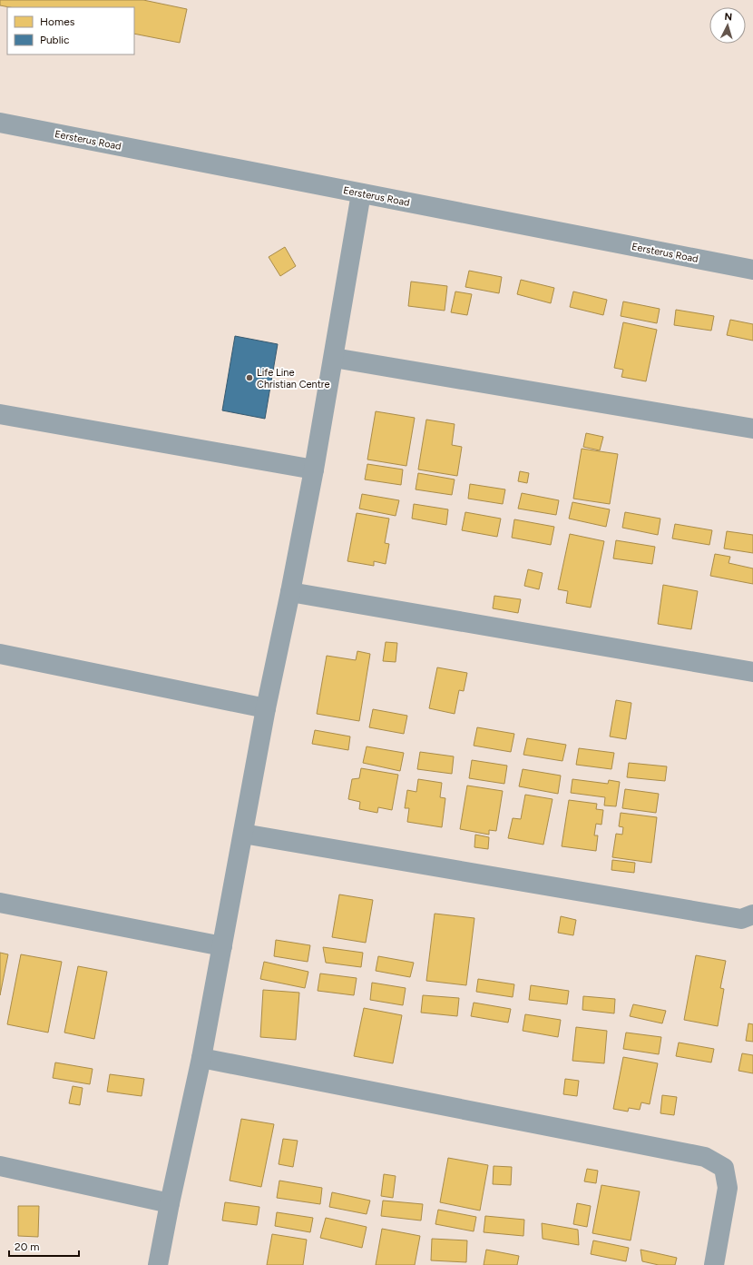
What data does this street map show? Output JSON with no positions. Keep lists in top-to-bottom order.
{
  "streets": {
    "street": ["Eersterus Road"]
  },
  "places": ["Life Line Christian Centre"],
  "legend": ["Homes", "Public"],
  "scale_bar": "20 m",
  "north": "top"
}
